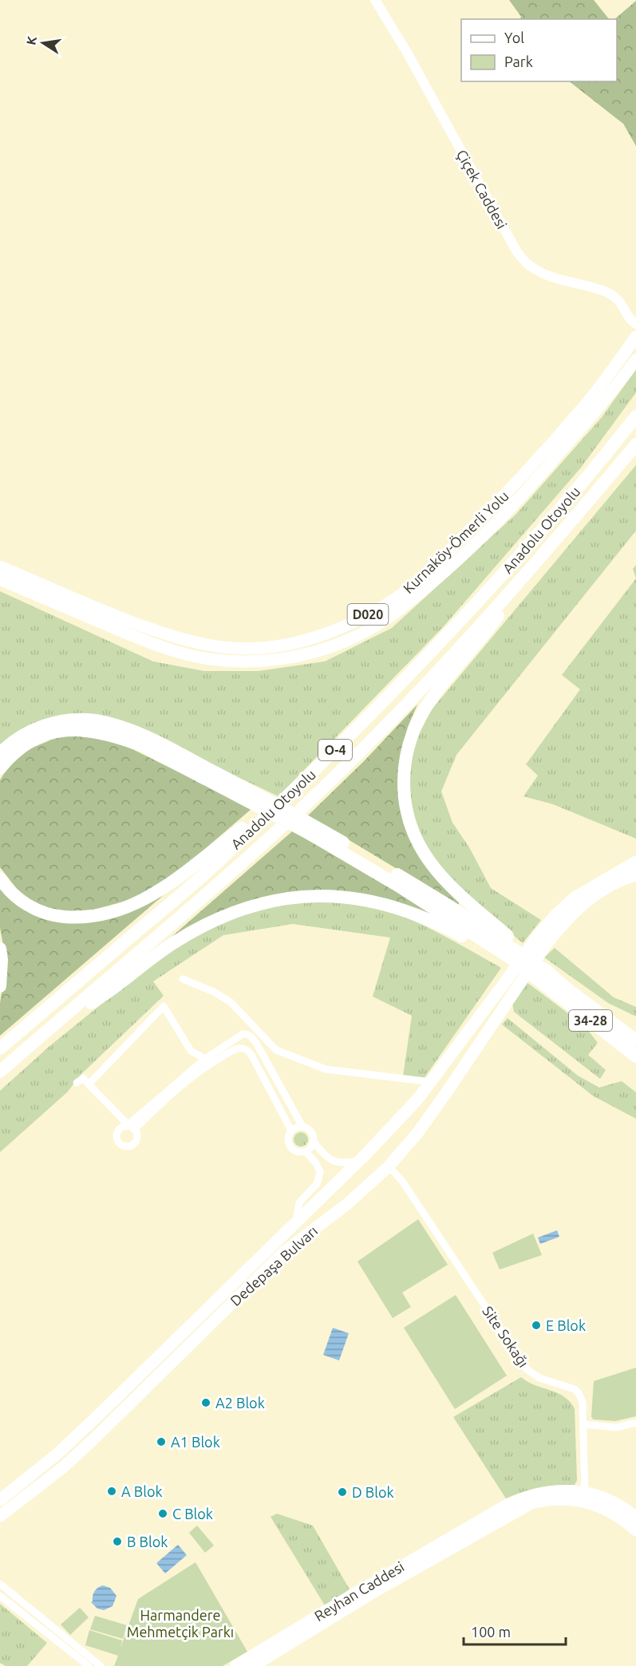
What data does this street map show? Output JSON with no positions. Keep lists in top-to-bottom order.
{
  "streets": {
    "highway": ["Anadolu Otoyolu", "O-4", "34-28"],
    "main road": [
      "Kurnaköy-Ömerli Yolu",
      "D020",
      "Dedepaşa Bulvarı",
      "Reyhan Caddesi"
    ],
    "street": ["Çiçek Caddesi", "Site Sokağı"]
  },
  "crossings": [
    ["Dedepaşa Bulvarı", "Site Sokağı"],
    ["Site Sokağı", "Reyhan Caddesi"]
  ],
  "parks": ["Harmandere Mehmetçik Parkı"],
  "places": [
    "E Blok",
    "A2 Blok",
    "A1 Blok",
    "A Blok",
    "D Blok",
    "C Blok",
    "B Blok"
  ],
  "legend": ["Yol", "Park"],
  "scale_bar": "100 m",
  "north": "left"
}
